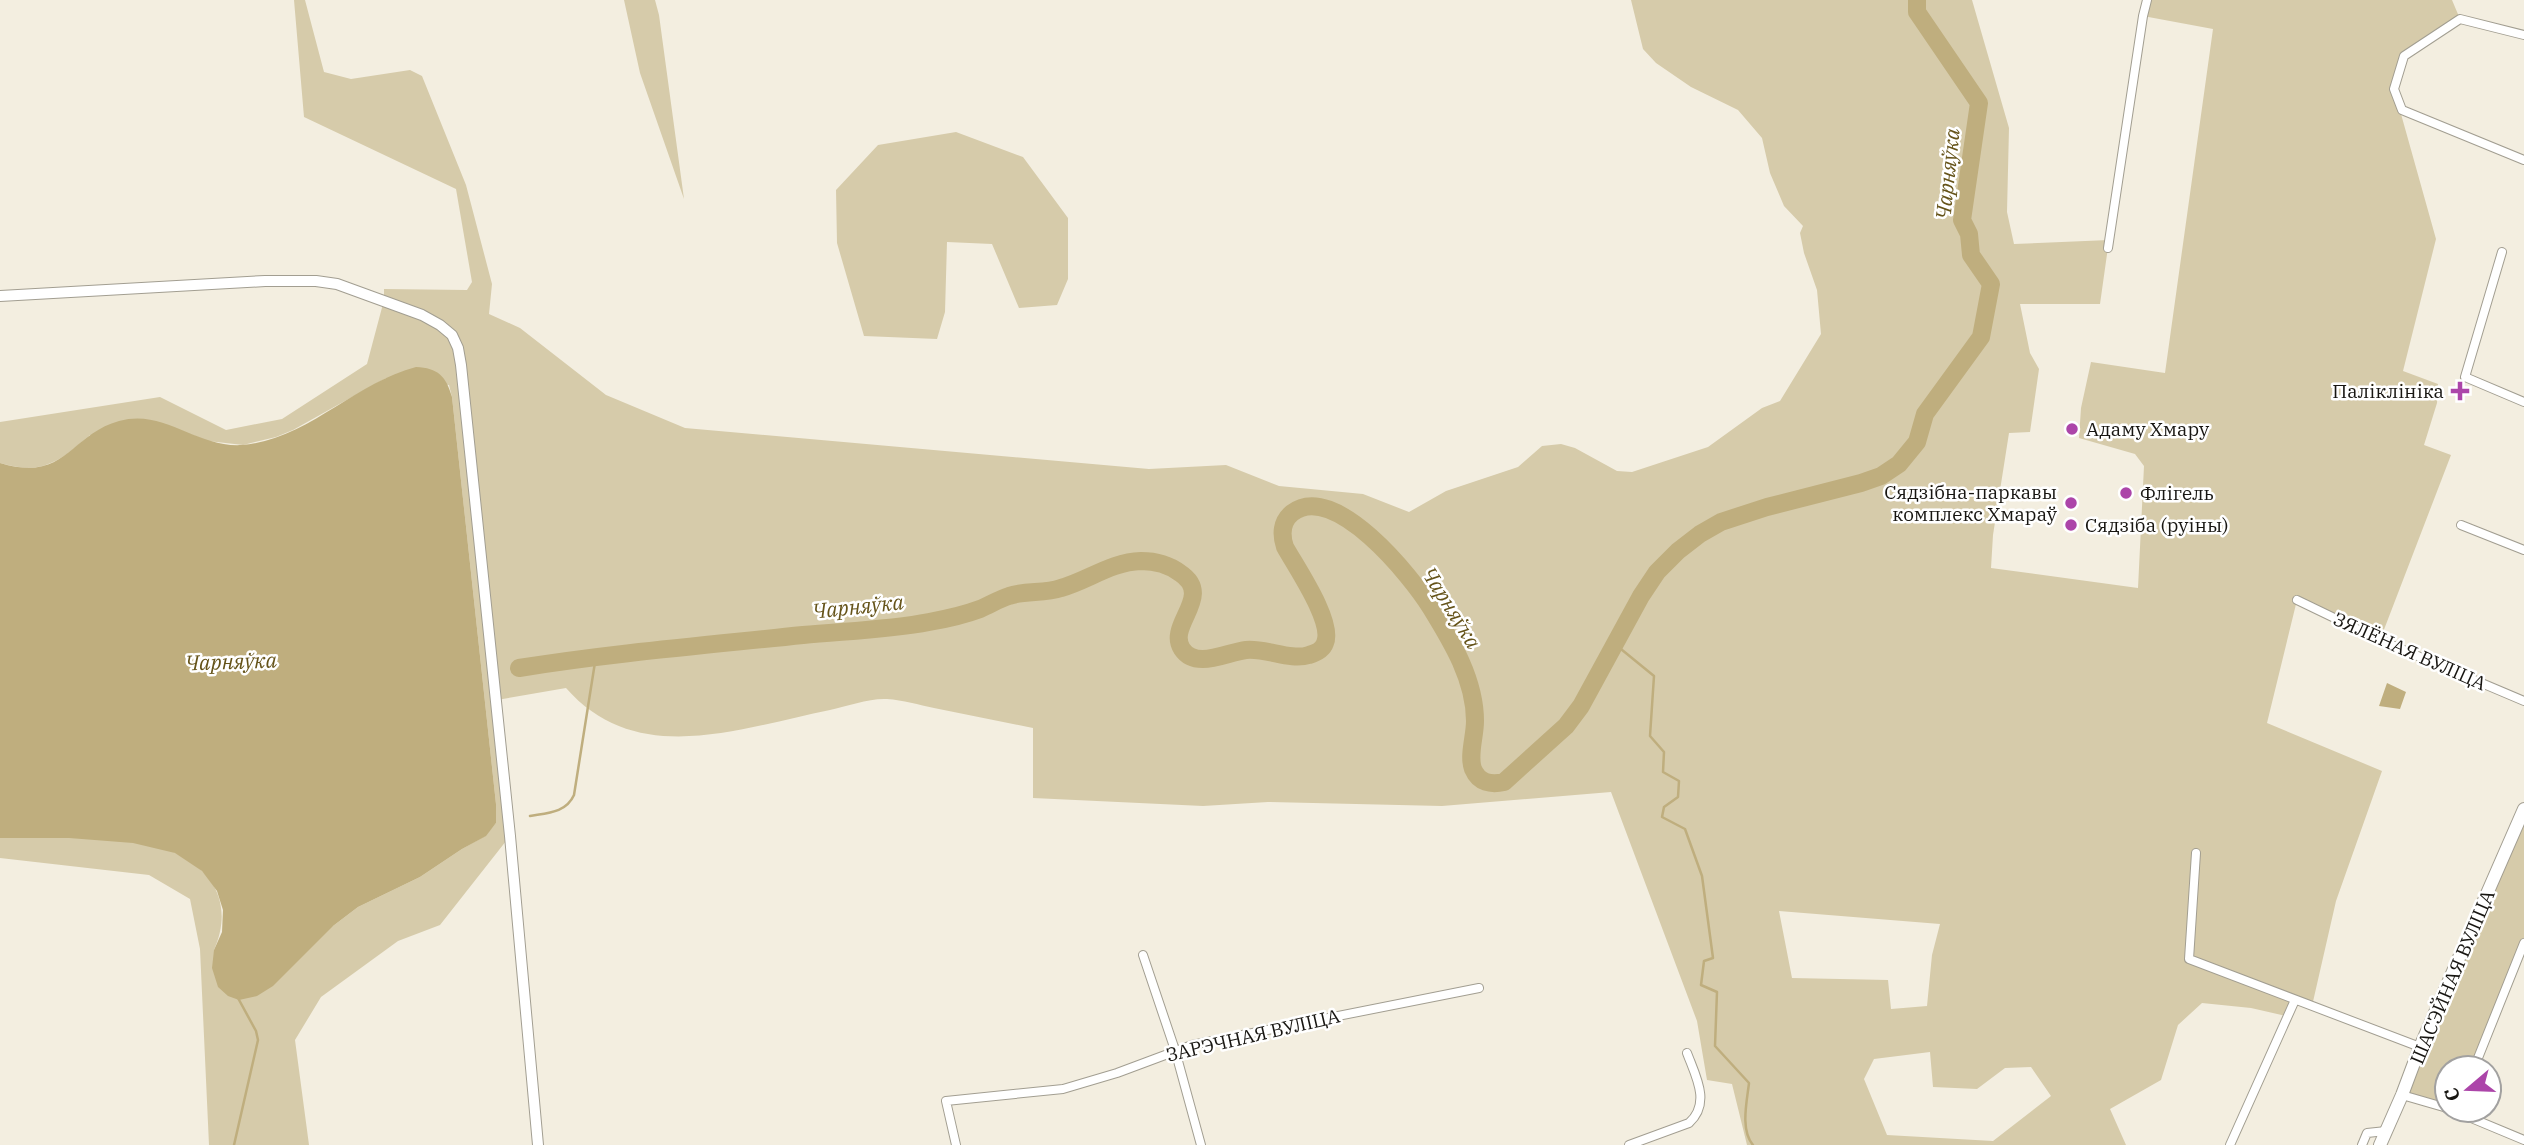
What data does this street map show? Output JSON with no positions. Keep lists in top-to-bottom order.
{
  "streets": {
    "main road": ["ШАСЭЙНАЯ ВУЛІЦА"],
    "street": ["ЗЯЛЁНАЯ ВУЛІЦА", "ЗАРЭЧНАЯ ВУЛІЦА"]
  },
  "water": ["Чарняўка"],
  "places": {
    "health": ["Паліклініка"],
    "other": [
      "Адаму Хмару",
      "Флігель",
      "Сядзібна-паркавы комплекс Хмараў",
      "Сядзіба (руіны)"
    ]
  },
  "north": "left"
}
